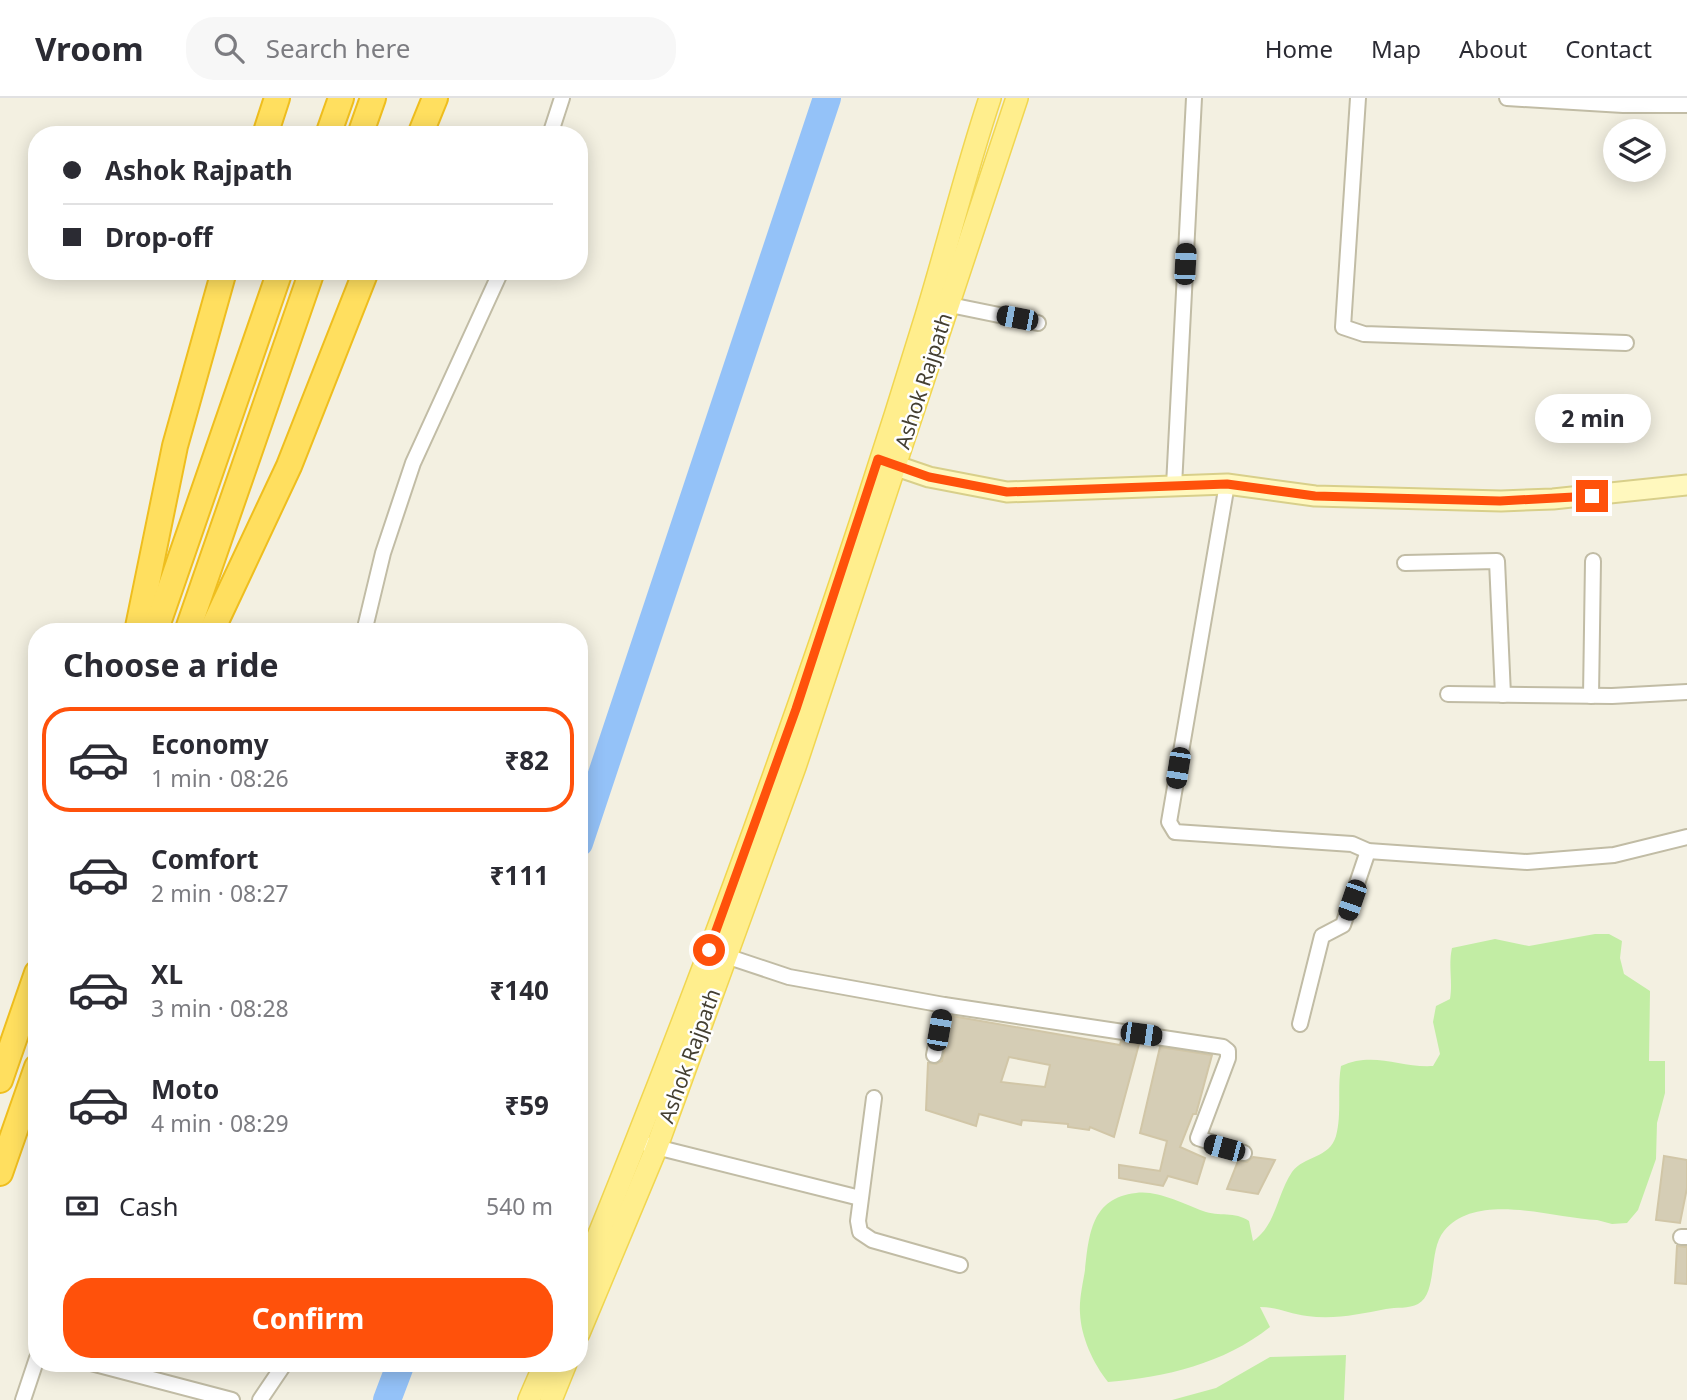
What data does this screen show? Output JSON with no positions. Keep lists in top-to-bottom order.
{
  "streets": {
    "main road": ["Ashok Rajpath"]
  },
  "page": {
    "header": "Vroom",
    "search": "Search here",
    "nav": [
      "Home",
      "Map",
      "About",
      "Contact"
    ],
    "banner": ["Ashok Rajpath", "Drop-off"],
    "bubble": "2 min",
    "heading": "Choose a ride",
    "list": [
      {
        "name": "Economy",
        "note": "1 min · 08:26",
        "value": "₹82"
      },
      {
        "name": "Comfort",
        "note": "2 min · 08:27",
        "value": "₹111"
      },
      {
        "name": "XL",
        "note": "3 min · 08:28",
        "value": "₹140"
      },
      {
        "name": "Moto",
        "note": "4 min · 08:29",
        "value": "₹59"
      }
    ],
    "pay": ["Cash", "540 m"],
    "buttons": "Confirm"
  }
}
